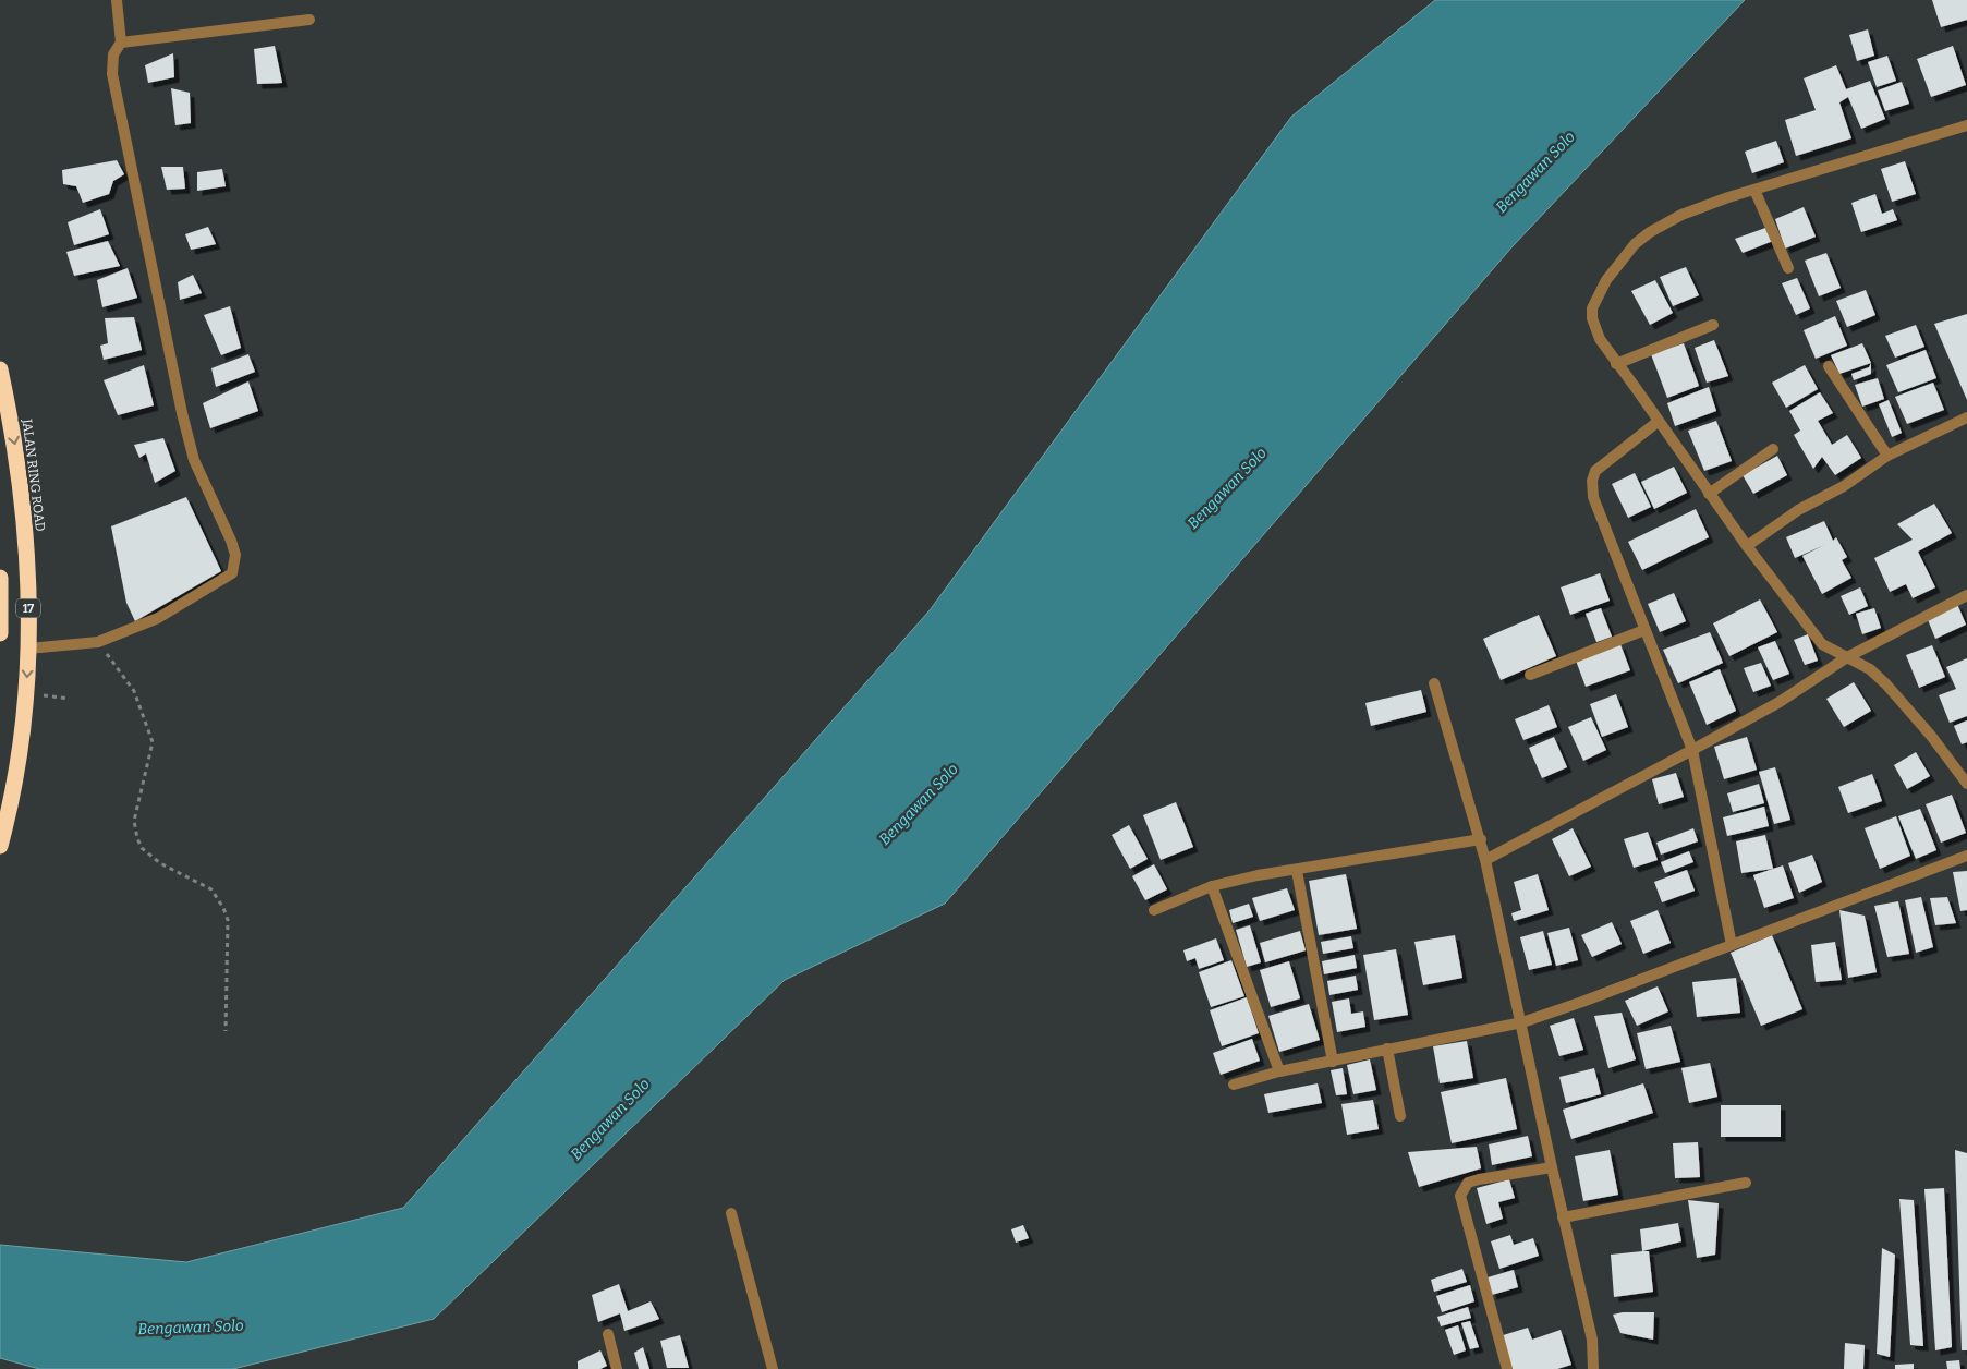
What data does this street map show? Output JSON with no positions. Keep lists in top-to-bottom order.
{
  "streets": {
    "highway": ["JALAN RING ROAD", "17"]
  },
  "one_way": ["JALAN RING ROAD"],
  "water": ["Bengawan Solo"]
}
